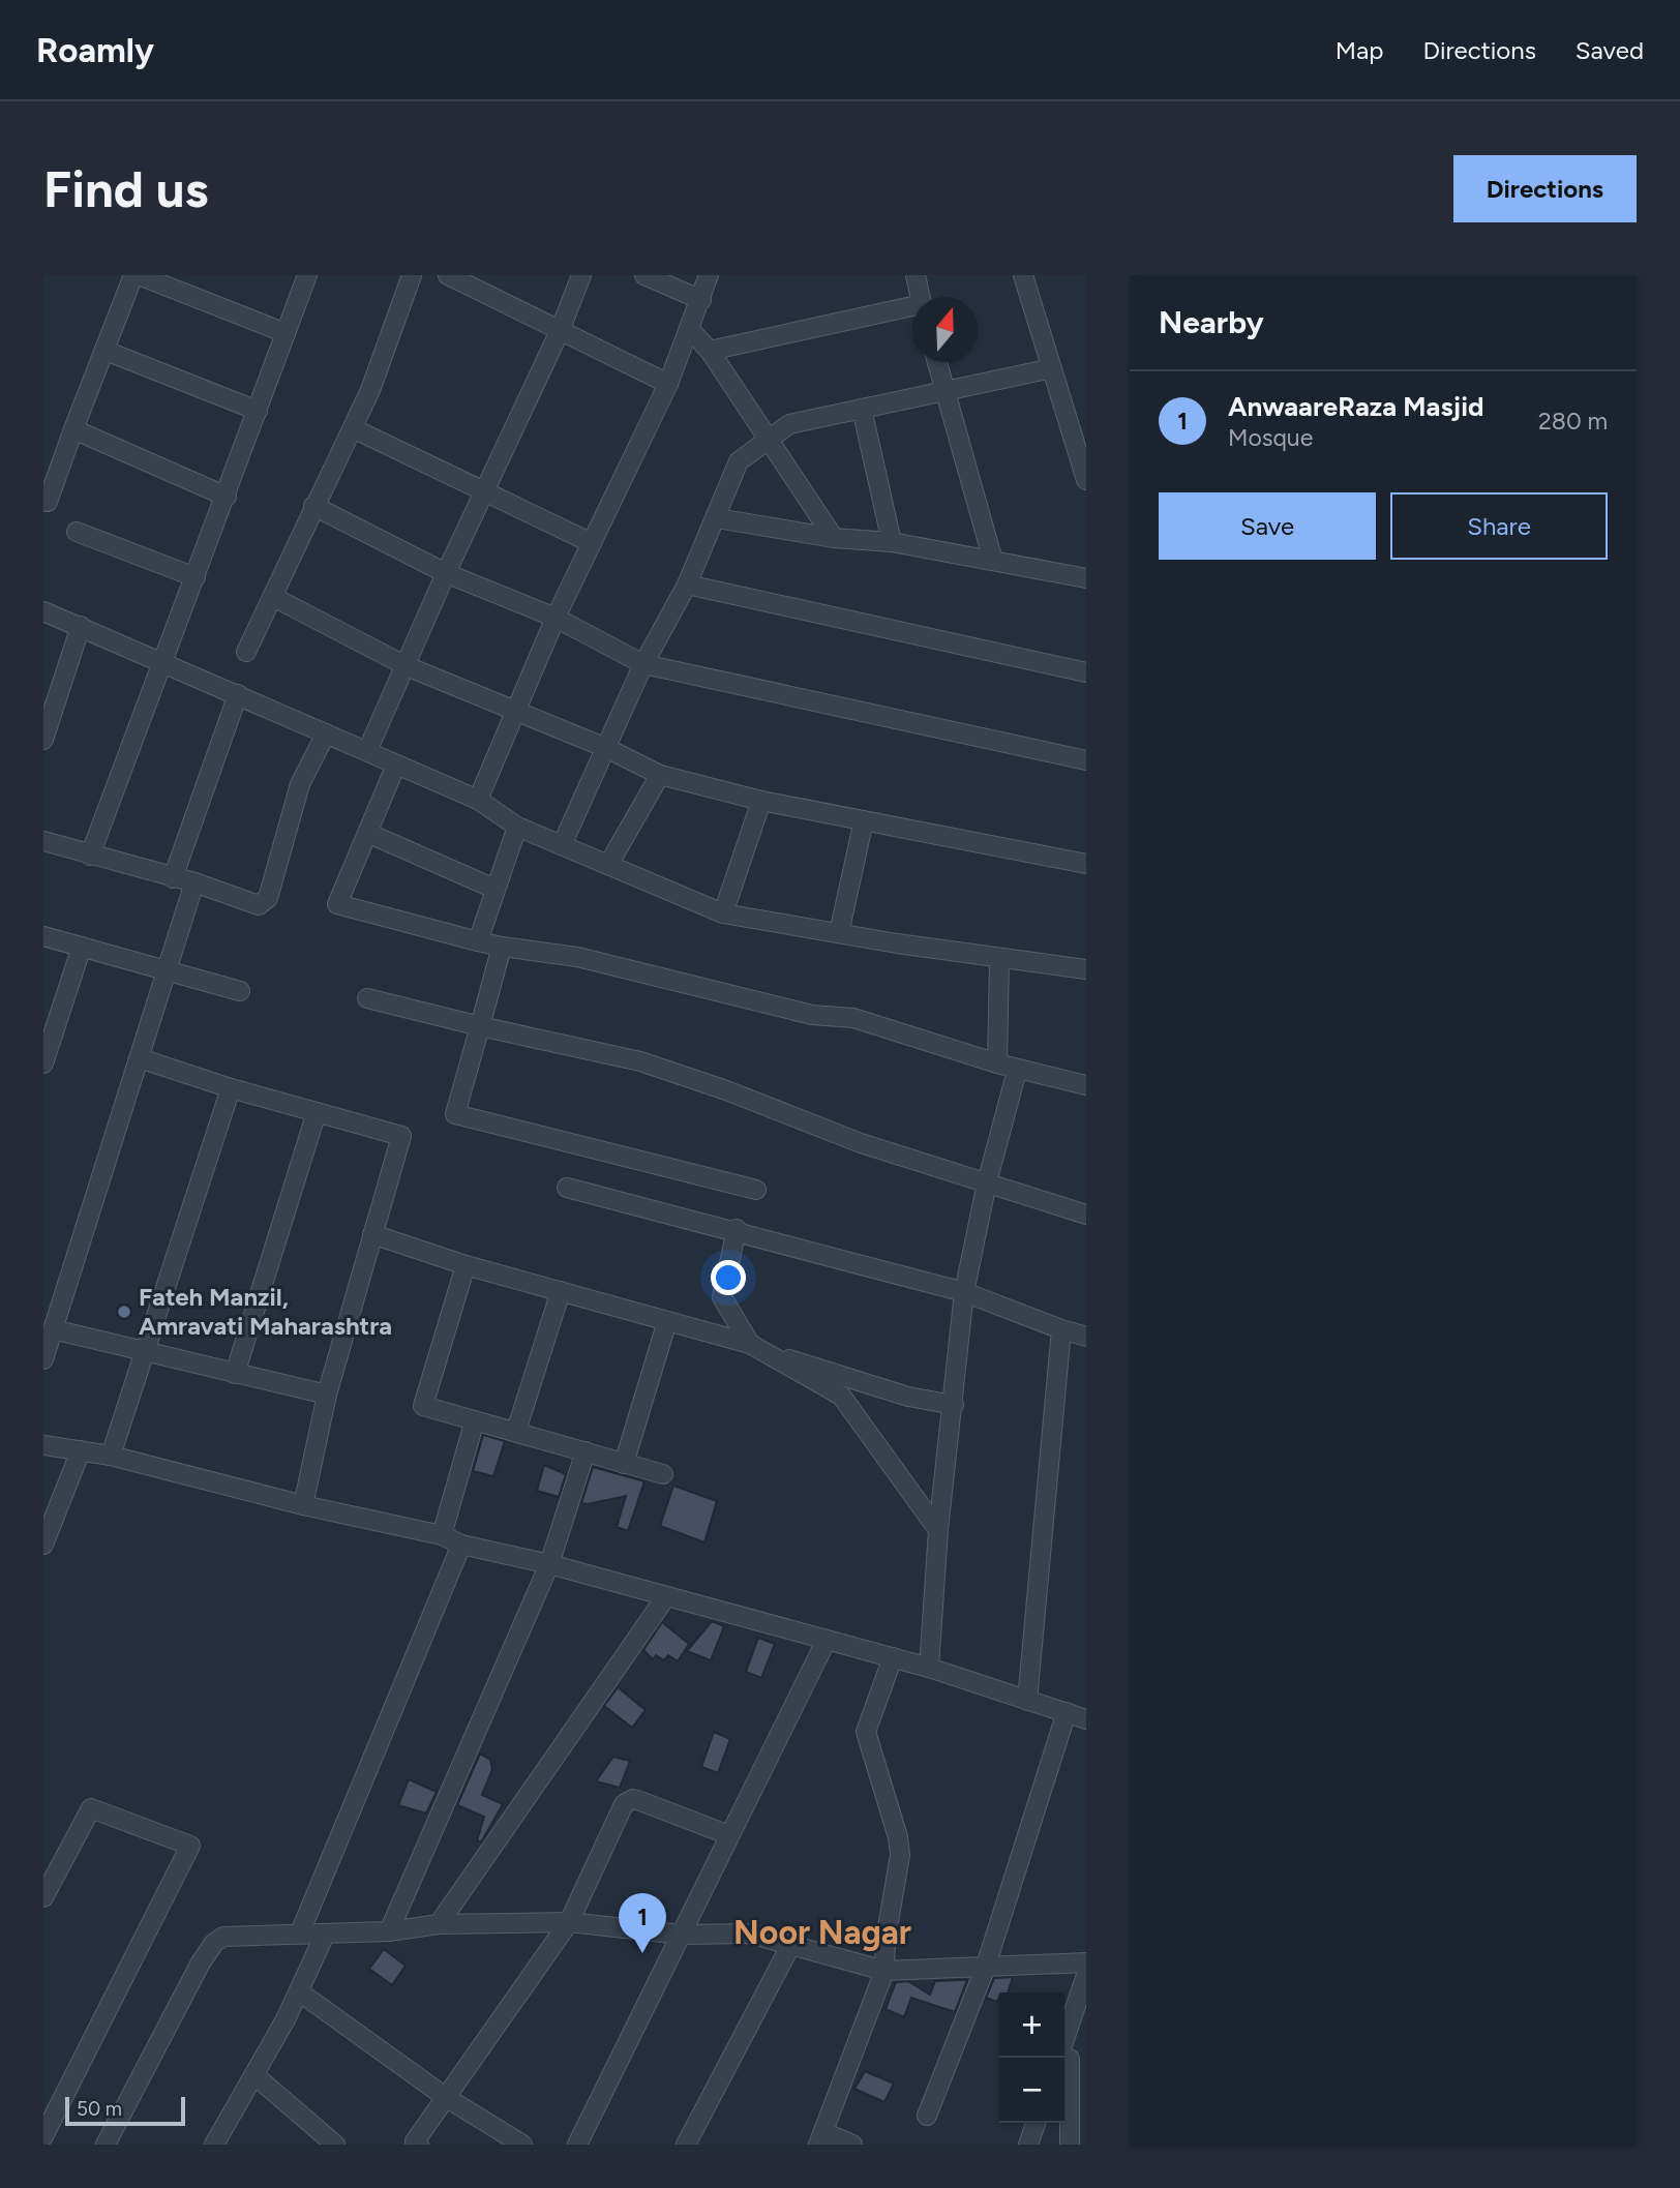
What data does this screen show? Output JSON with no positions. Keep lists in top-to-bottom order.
{
  "districts": ["Noor Nagar"],
  "places": ["Fateh Manzil, Amravati Maharashtra"],
  "scale_bar": "50 m",
  "north": "top",
  "page": {
    "header": "Roamly",
    "nav": ["Map", "Directions", "Saved"],
    "buttons": [
      "Directions",
      ["Save", "Share"]
    ],
    "title": "Find us",
    "heading": "Nearby",
    "list": [
      {
        "mark": "1",
        "name": "AnwaareRaza Masjid",
        "note": "Mosque",
        "value": "280 m"
      }
    ],
    "pins": "1",
    "map_buttons": ["+", "−"],
    "scale": "50 m"
  }
}
